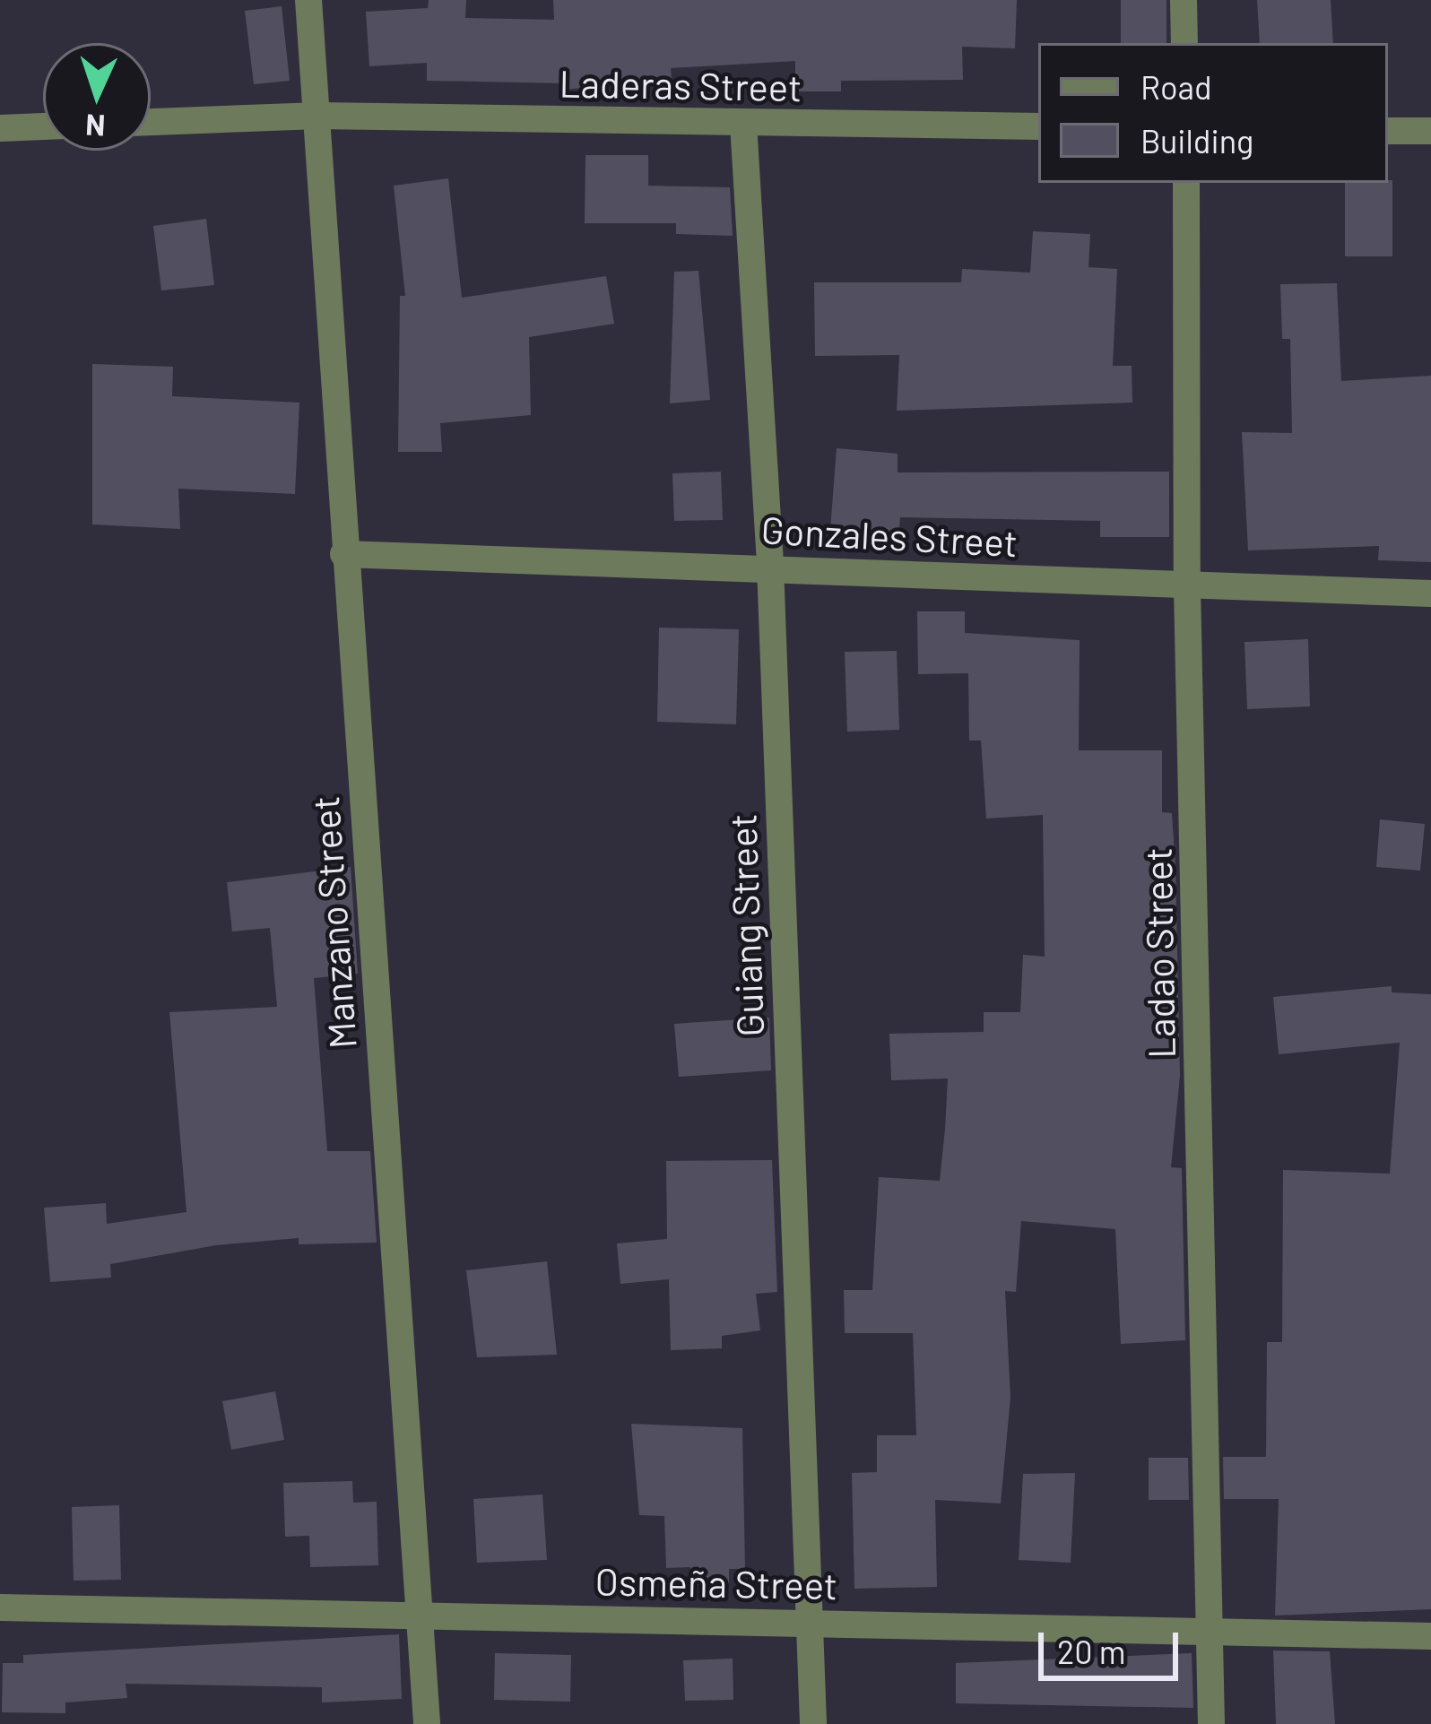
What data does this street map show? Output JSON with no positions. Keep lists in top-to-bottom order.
{
  "streets": {
    "street": [
      "Laderas Street",
      "Gonzales Street",
      "Manzano Street",
      "Guiang Street",
      "Ladao Street",
      "Osmeña Street"
    ]
  },
  "crossings": [
    ["Laderas Street", "Manzano Street"],
    ["Laderas Street", "Guiang Street"],
    ["Gonzales Street", "Manzano Street"],
    ["Gonzales Street", "Guiang Street"],
    ["Gonzales Street", "Ladao Street"],
    ["Manzano Street", "Osmeña Street"],
    ["Guiang Street", "Osmeña Street"],
    ["Ladao Street", "Osmeña Street"]
  ],
  "legend": ["Road", "Building"],
  "scale_bar": "20 m",
  "north": "bottom"
}
